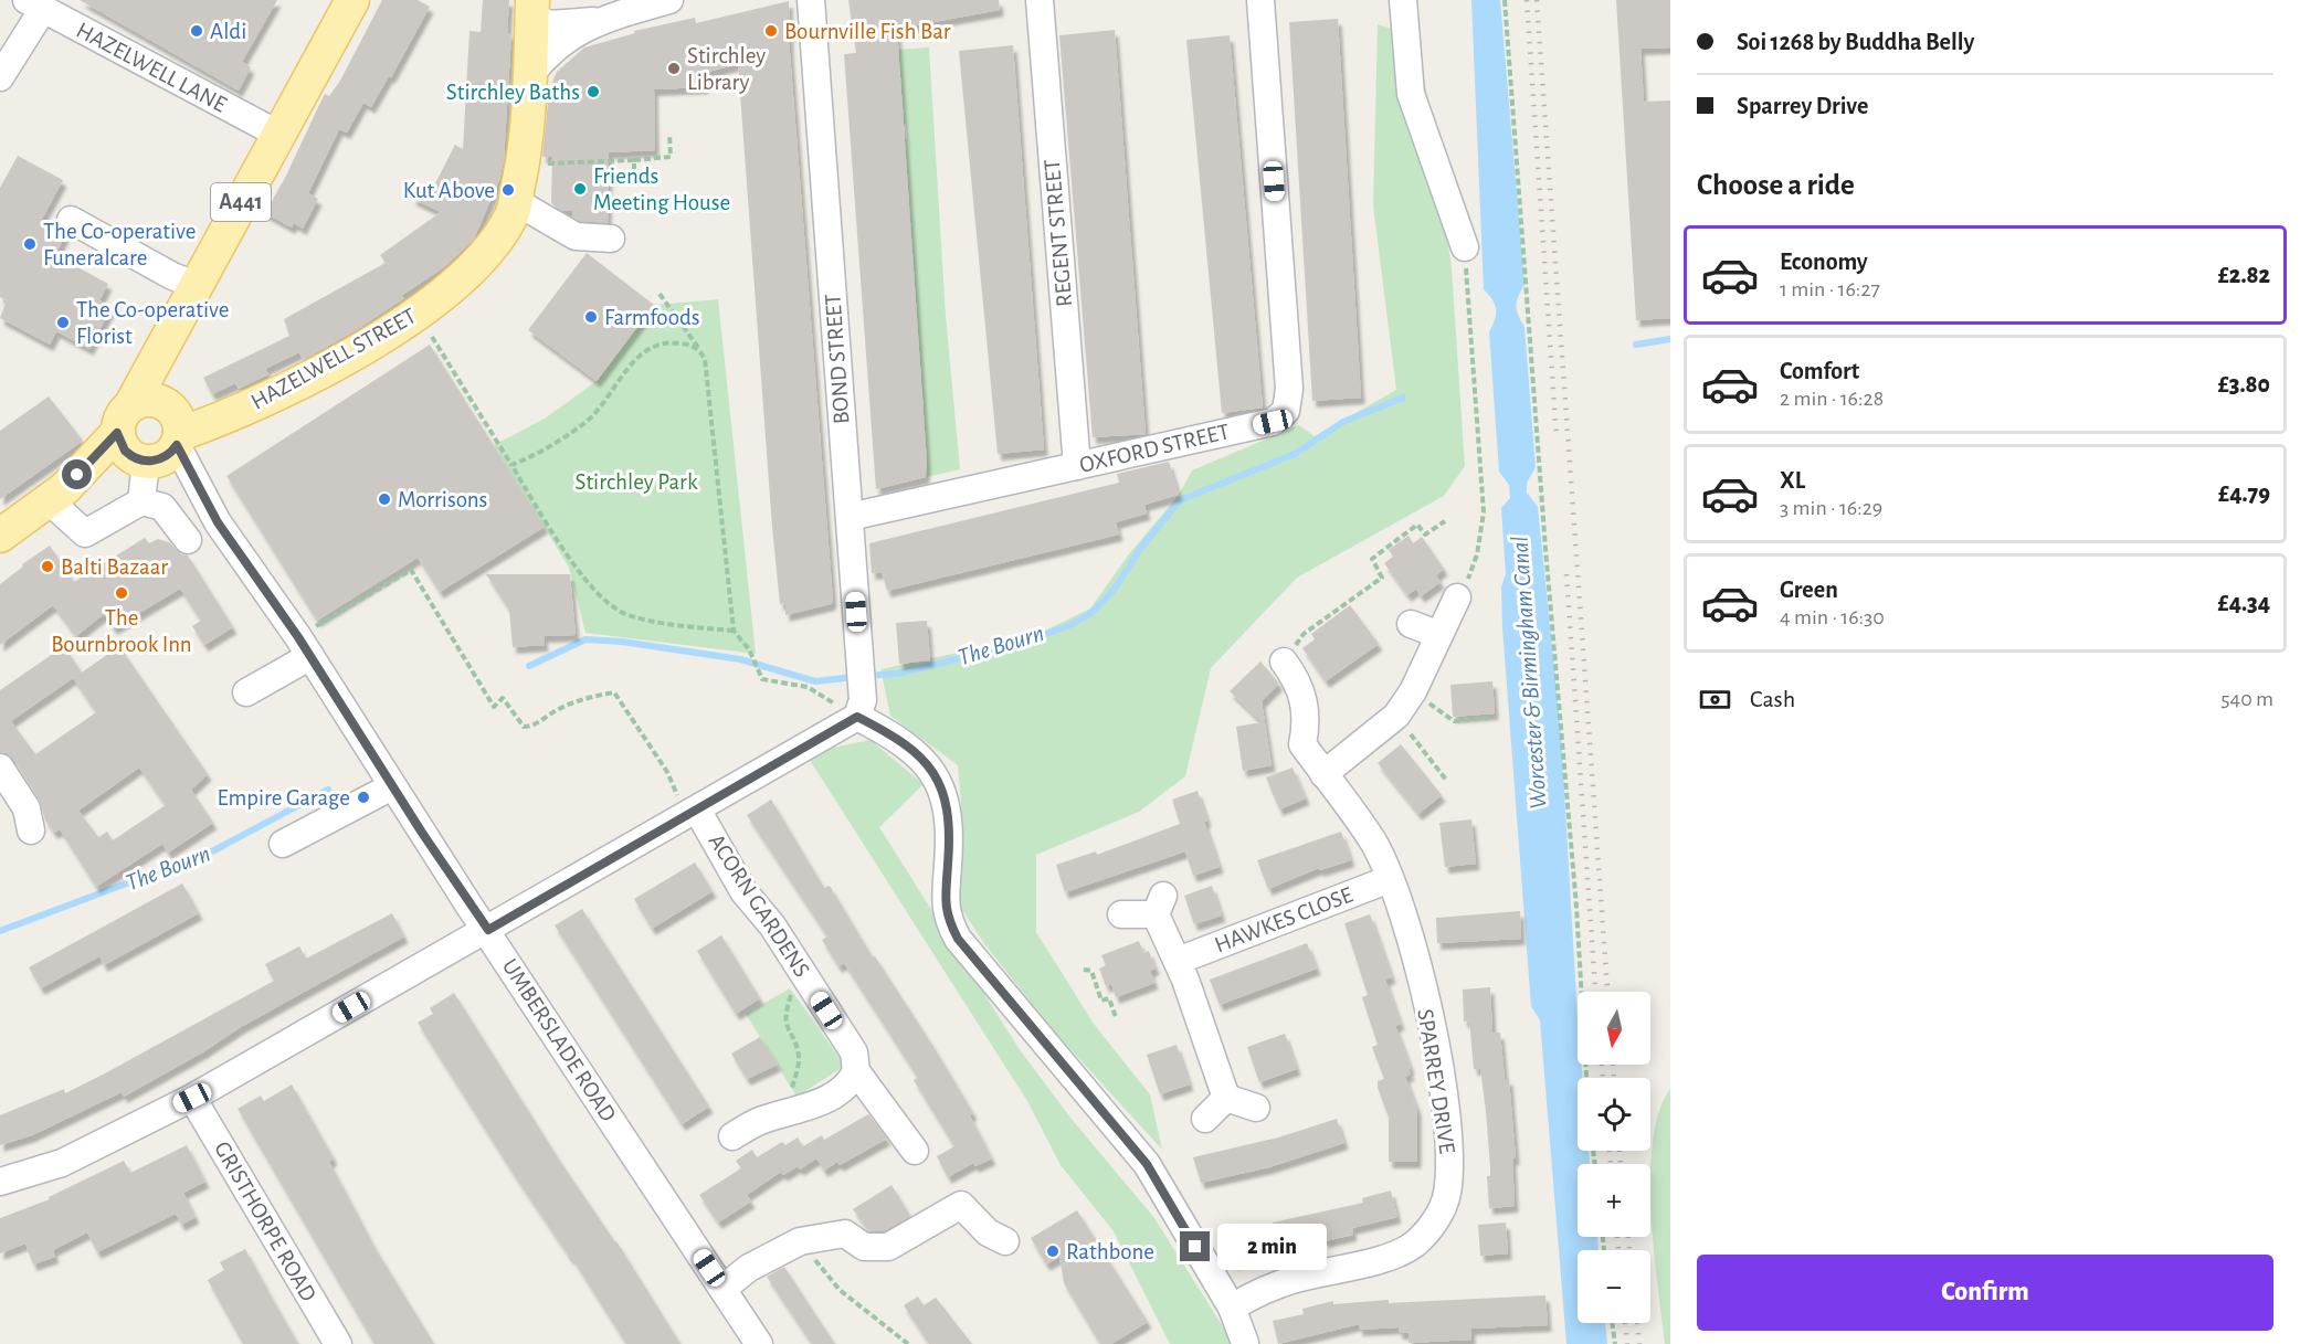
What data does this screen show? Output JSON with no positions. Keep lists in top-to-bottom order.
{
  "streets": {
    "main road": ["A441", "HAZELWELL STREET"],
    "street": [
      "HAZELWELL LANE",
      "REGENT STREET",
      "BOND STREET",
      "OXFORD STREET",
      "ACORN GARDENS",
      "HAWKES CLOSE",
      "UMBERSLADE ROAD",
      "SPARREY DRIVE",
      "GRISTHORPE ROAD"
    ]
  },
  "crossings": [
    ["HAZELWELL LANE", "A441"],
    ["A441", "HAZELWELL STREET"],
    ["A441", "UMBERSLADE ROAD"],
    ["REGENT STREET", "OXFORD STREET"],
    ["HAZELWELL STREET", "UMBERSLADE ROAD"],
    ["BOND STREET", "OXFORD STREET"],
    ["HAWKES CLOSE", "SPARREY DRIVE"]
  ],
  "water": ["The Bourn", "Worcester & Birmingham Canal"],
  "parks": ["Stirchley Park"],
  "places": [
    "Aldi",
    "Bournville Fish Bar",
    "Stirchley Library",
    "Stirchley Baths",
    "Friends Meeting House",
    "Kut Above",
    "The Co-operative Funeralcare",
    "Farmfoods",
    "The Co-operative Florist",
    "Morrisons",
    "Balti Bazaar",
    "The Bournbrook Inn",
    "Empire Garage",
    "Rathbone"
  ],
  "north": "bottom",
  "page": {
    "banner": ["Soi 1268 by Buddha Belly", "Sparrey Drive"],
    "heading": "Choose a ride",
    "list": [
      {
        "name": "Economy",
        "note": "1 min · 16:27",
        "value": "£2.82"
      },
      {
        "name": "Comfort",
        "note": "2 min · 16:28",
        "value": "£3.80"
      },
      {
        "name": "XL",
        "note": "3 min · 16:29",
        "value": "£4.79"
      },
      {
        "name": "Green",
        "note": "4 min · 16:30",
        "value": "£4.34"
      }
    ],
    "pay": ["Cash", "540 m"],
    "map_buttons": ["+", "−"],
    "bubble": "2 min",
    "buttons": "Confirm"
  }
}
